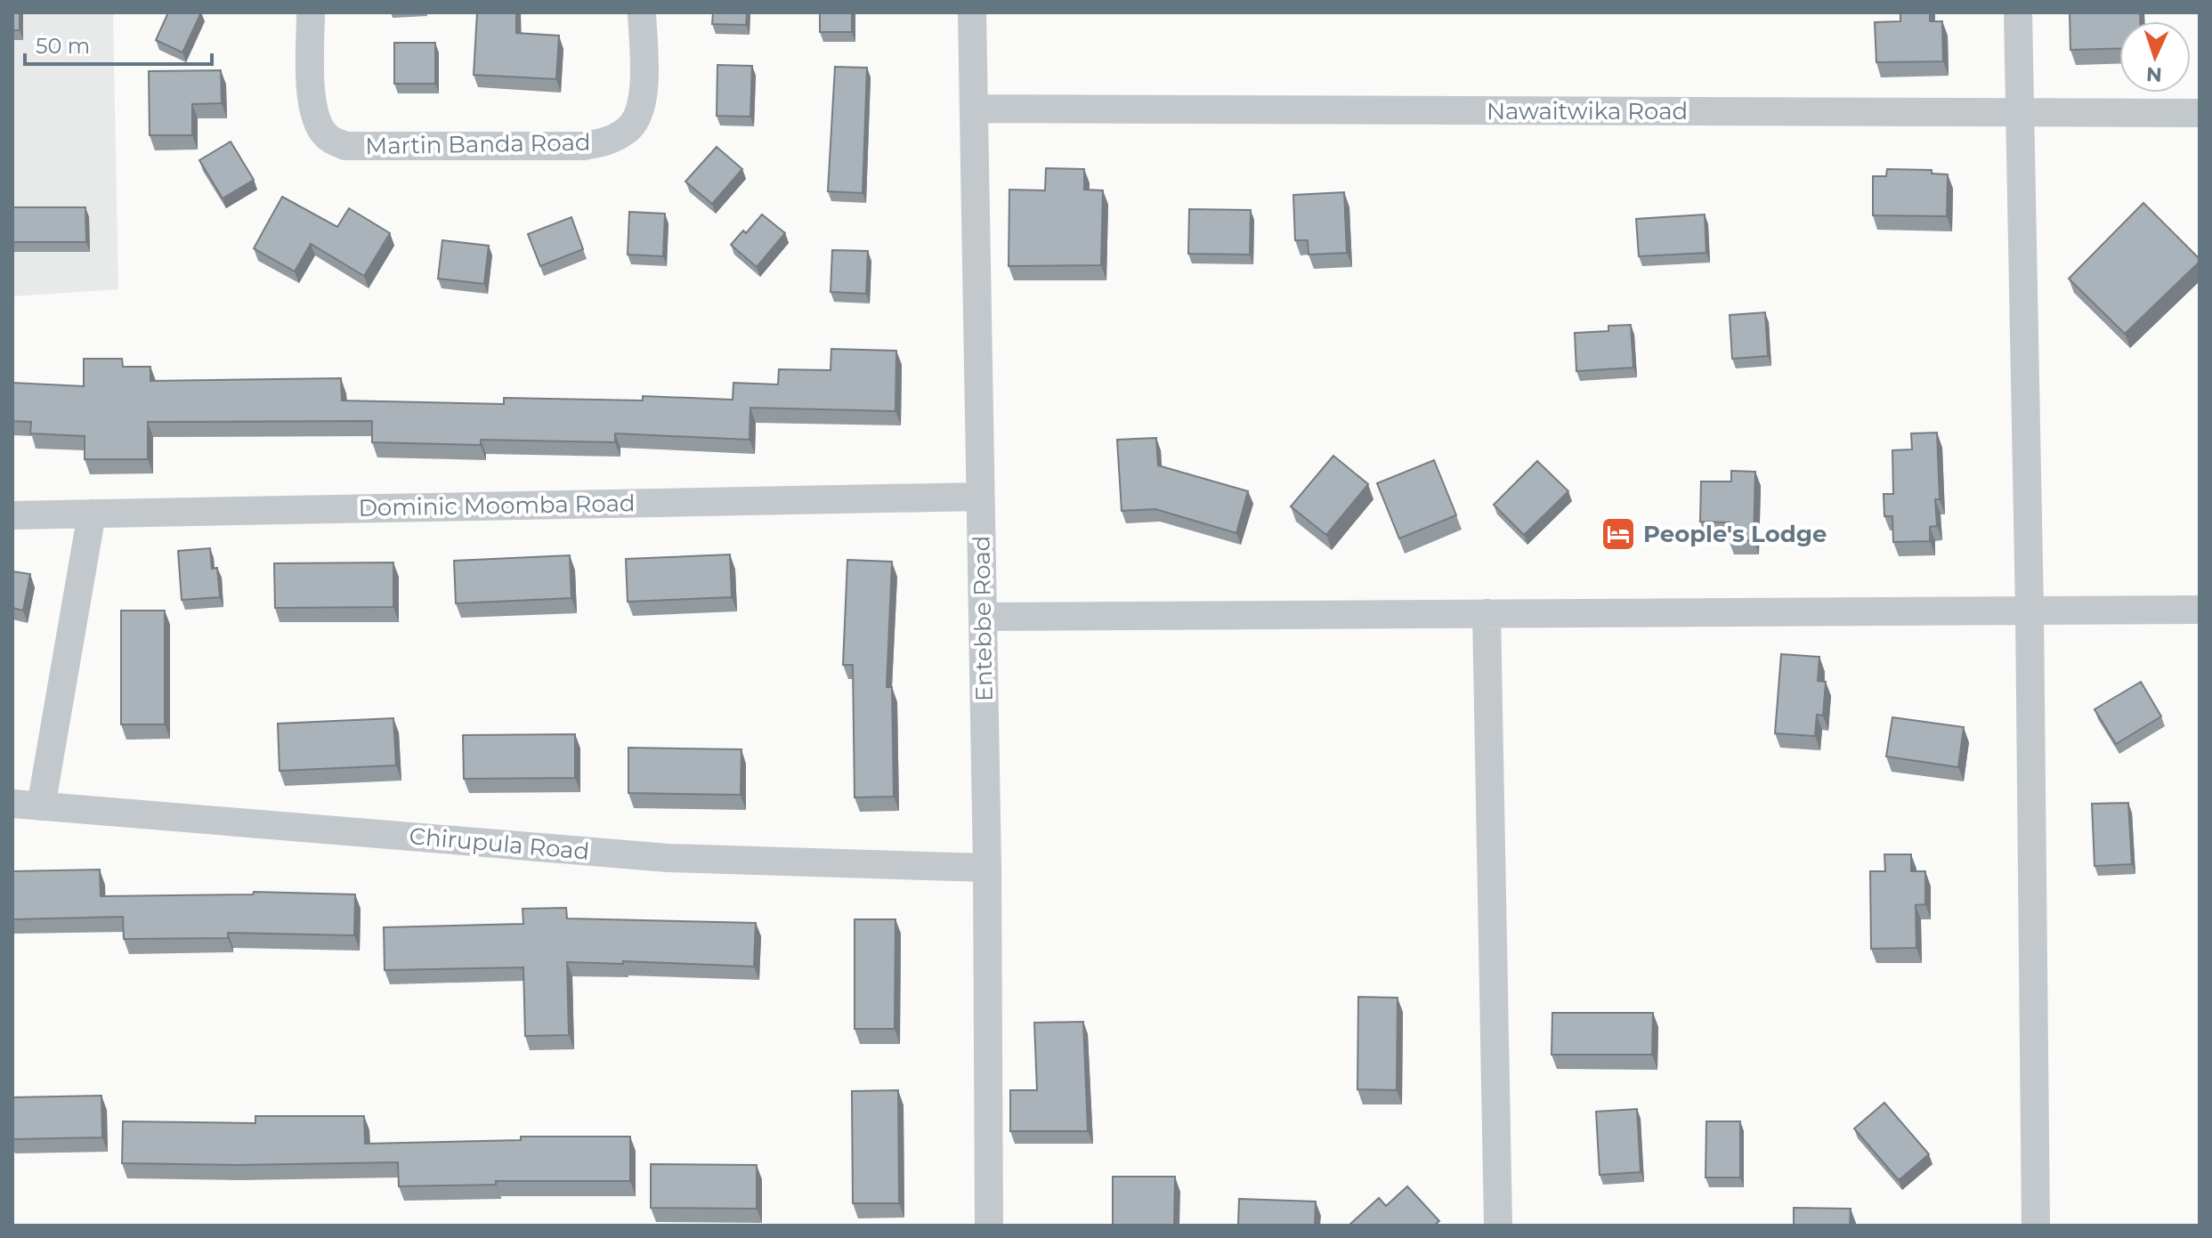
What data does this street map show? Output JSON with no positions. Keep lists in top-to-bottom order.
{
  "streets": {
    "street": [
      "Nawaitwika Road",
      "Martin Banda Road",
      "Dominic Moomba Road",
      "Entebbe Road",
      "Chirupula Road"
    ]
  },
  "crossings": [
    ["Nawaitwika Road", "Entebbe Road"],
    ["Dominic Moomba Road", "Entebbe Road"],
    ["Entebbe Road", "Chirupula Road"]
  ],
  "places": {
    "hotel": ["People's Lodge"]
  },
  "scale_bar": "50 m",
  "north": "bottom"
}
